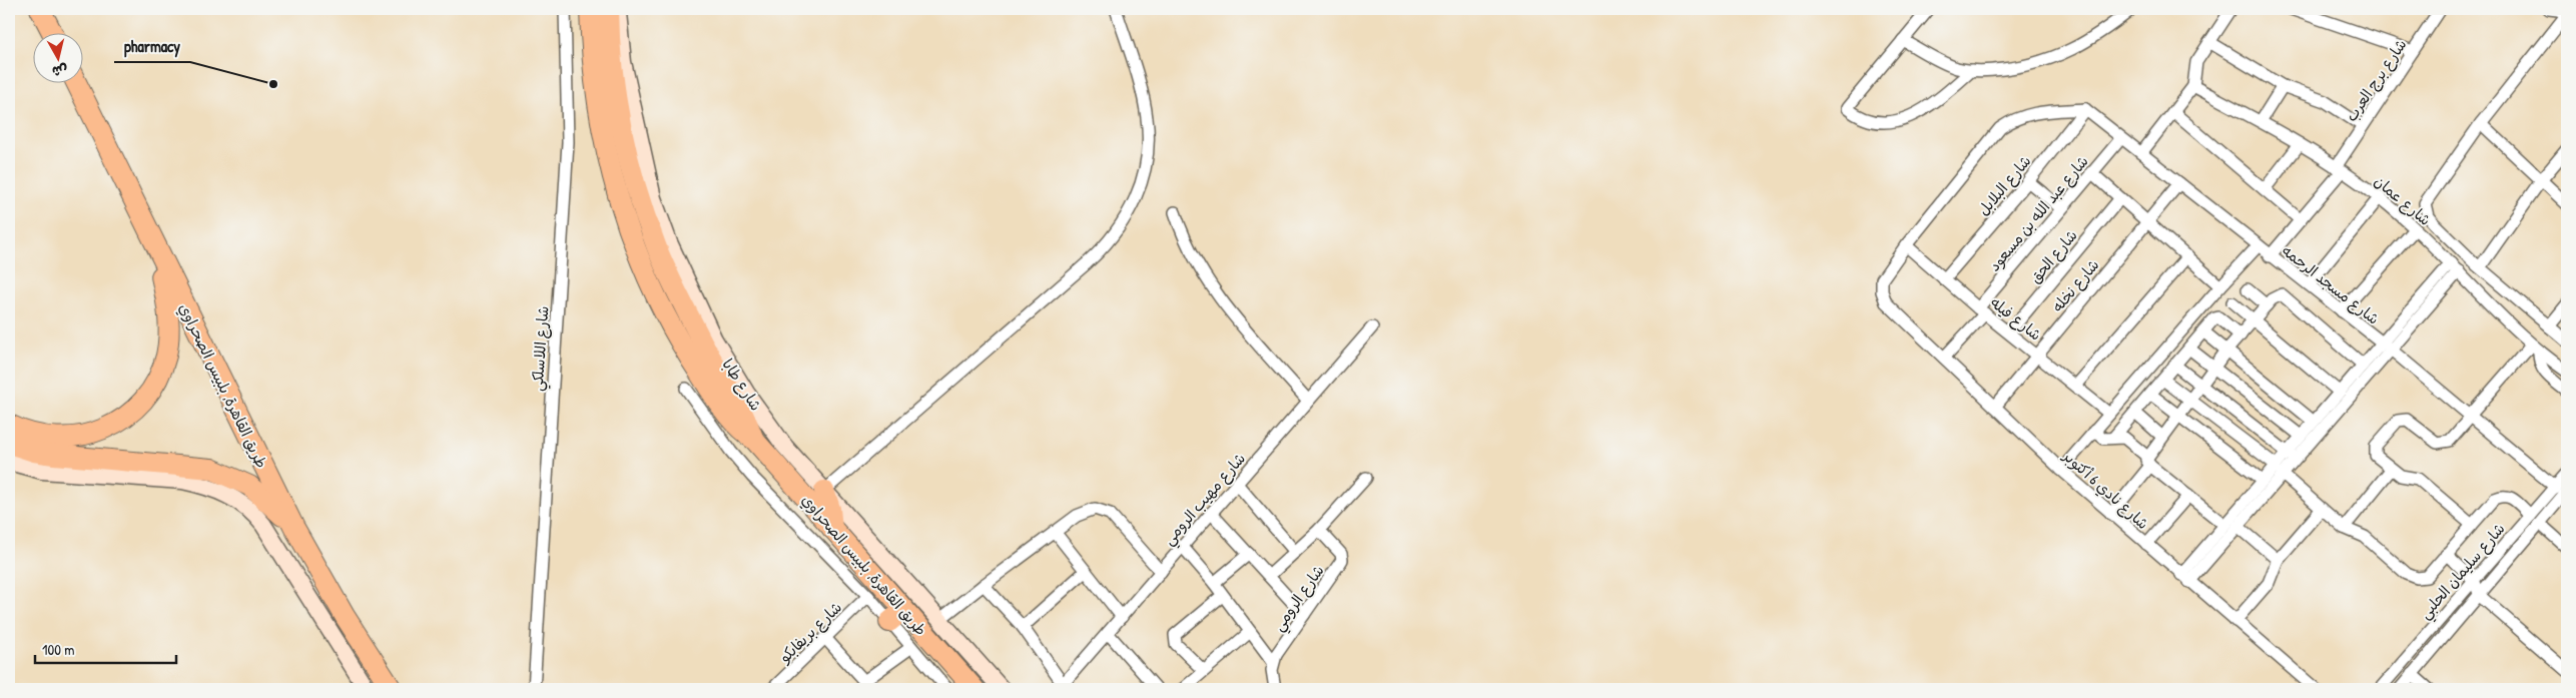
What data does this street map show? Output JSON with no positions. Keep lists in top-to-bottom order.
{
  "streets": {
    "highway": ["طريق القاهرة, بلبيس الصحراوي"],
    "street": [
      "شارع برج العرب",
      "شارع البلابل",
      "شارع عمان",
      "شارع عبد الله بن مسعود",
      "شارع الحق",
      "شارع مسجد الرحمه",
      "شارع نخله",
      "شارع فيله",
      "شارع اللاسلكي",
      "شارع طابا",
      "شارع نادي 6 أكتوبر",
      "شارع مهيب الرومي",
      "شارع سليمان الحلبي",
      "شارع الرومي",
      "شارع بريفابكو"
    ]
  },
  "crossings": [
    ["شارع برج العرب", "شارع عمان"],
    ["شارع برج العرب", "شارع مسجد الرحمه"],
    ["شارع البلابل", "شارع مسجد الرحمه"],
    ["شارع البلابل", "شارع فيله"],
    ["شارع عبد الله بن مسعود", "شارع مسجد الرحمه"],
    ["شارع عبد الله بن مسعود", "شارع فيله"],
    ["شارع عبد الله بن مسعود", "شارع نادي 6 أكتوبر"],
    ["شارع الحق", "شارع فيله"],
    ["شارع مسجد الرحمه", "شارع نخله"],
    ["شارع مسجد الرحمه", "شارع سليمان الحلبي"],
    ["شارع نخله", "شارع فيله"],
    ["شارع نخله", "شارع نادي 6 أكتوبر"],
    ["شارع فيله", "شارع نادي 6 أكتوبر"]
  ],
  "places": ["pharmacy"],
  "scale_bar": "100 m",
  "north": "bottom"
}
